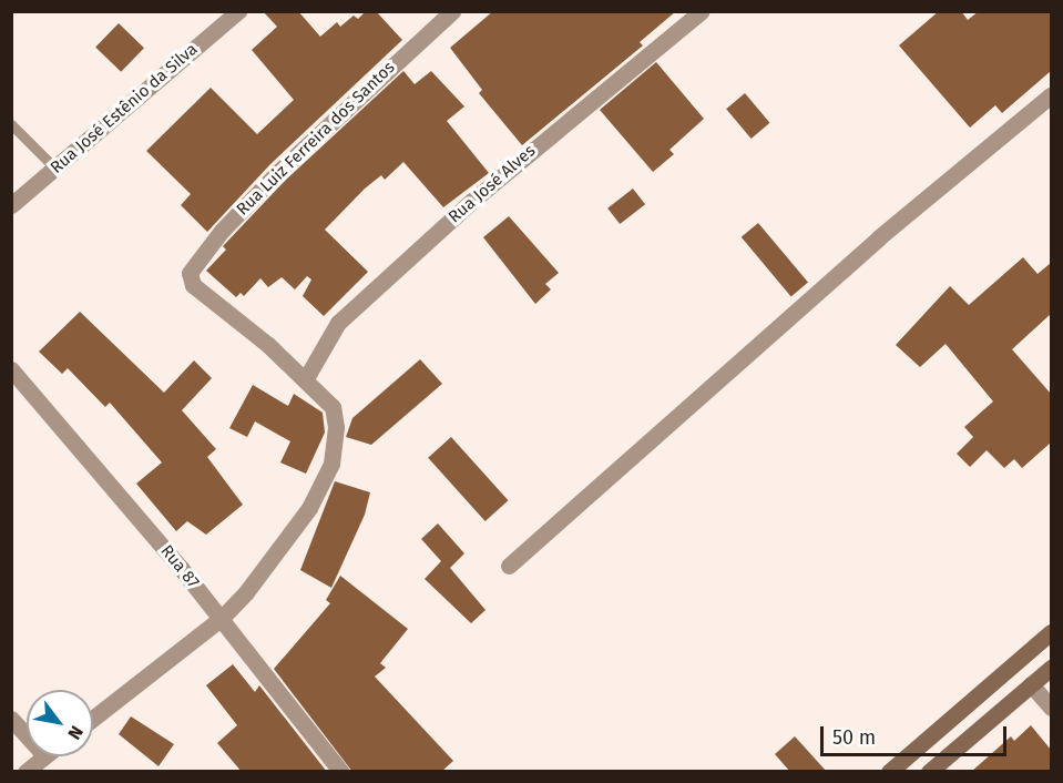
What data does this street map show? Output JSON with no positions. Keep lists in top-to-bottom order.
{
  "streets": {
    "street": [
      "Rua José Estênio da Silva",
      "Rua Luiz Ferreira dos Santos",
      "Rua José Alves",
      "Rua 87"
    ]
  },
  "crossings": [
    ["Rua Luiz Ferreira dos Santos", "Rua José Alves"]
  ],
  "scale_bar": "50 m",
  "north": "bottom right"
}
